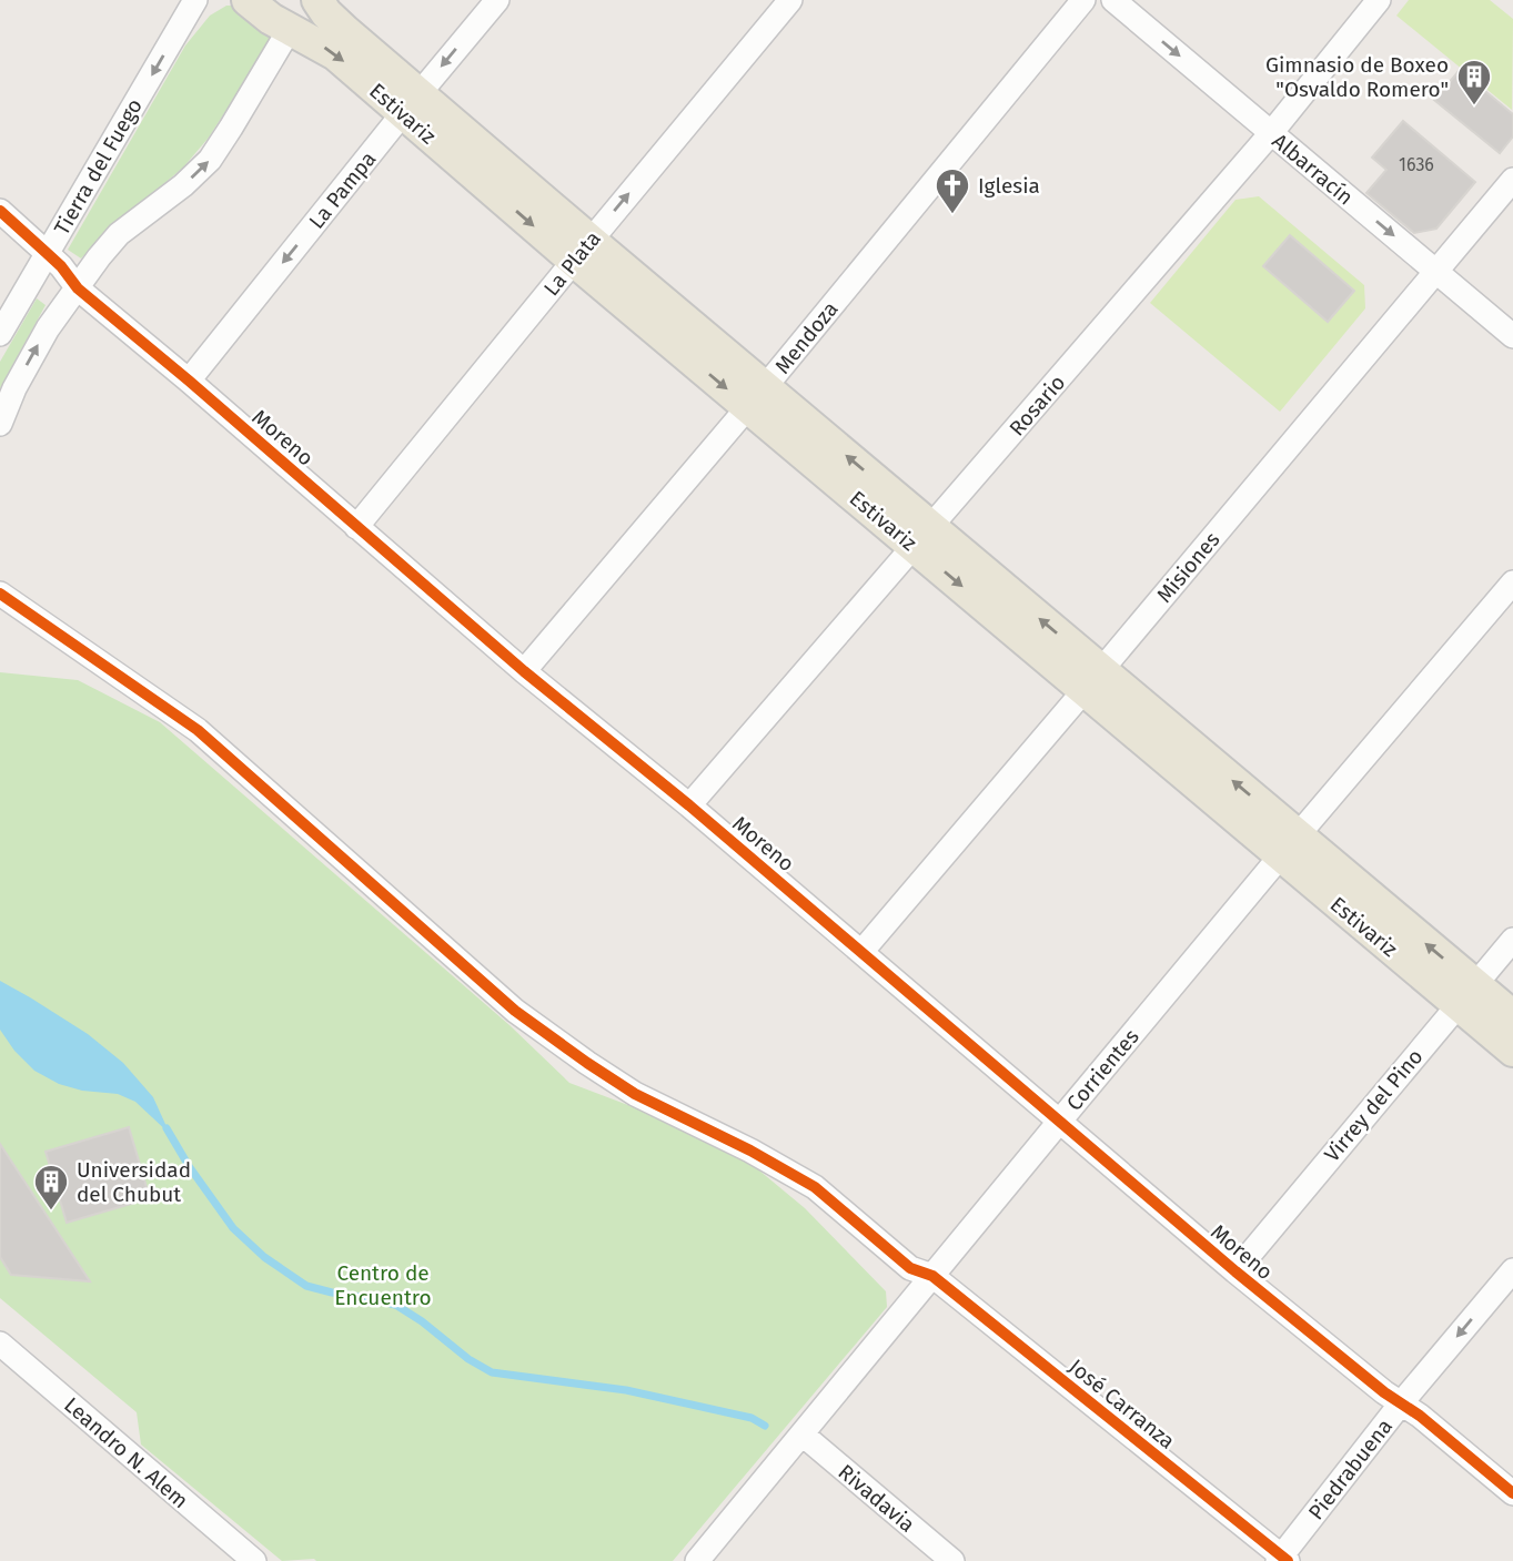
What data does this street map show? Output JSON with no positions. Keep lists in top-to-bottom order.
{
  "streets": {
    "main road": ["Estivariz"],
    "street": [
      "Tierra del Fuego",
      "Albarracín",
      "La Pampa",
      "La Plata",
      "Mendoza",
      "Rosario",
      "Moreno",
      "Misiones",
      "Corrientes",
      "Virrey del Pino",
      "José Carranza",
      "Leandro N. Alem",
      "Piedrabuena",
      "Rivadavia"
    ]
  },
  "crossings": [
    ["Estivariz", "La Pampa"],
    ["Estivariz", "La Plata"],
    ["Estivariz", "Mendoza"],
    ["Estivariz", "Rosario"],
    ["Estivariz", "Misiones"],
    ["Estivariz", "Corrientes"],
    ["Estivariz", "Virrey del Pino"],
    ["Tierra del Fuego", "Moreno"],
    ["Albarracín", "Rosario"],
    ["Albarracín", "Misiones"],
    ["La Pampa", "Moreno"],
    ["La Plata", "Moreno"],
    ["Mendoza", "Moreno"],
    ["Rosario", "Moreno"],
    ["Moreno", "Misiones"],
    ["Moreno", "Corrientes"],
    ["Moreno", "Virrey del Pino"],
    ["Moreno", "Piedrabuena"],
    ["Corrientes", "José Carranza"],
    ["Corrientes", "Rivadavia"],
    ["José Carranza", "Piedrabuena"]
  ],
  "one_way": ["Albarracín", "La Plata", "Piedrabuena"],
  "parks": ["Centro de Encuentro"],
  "places": {
    "building": ["Gimnasio de Boxeo \"Osvaldo Romero\"", "Universidad del Chubut"],
    "church": ["Iglesia"]
  },
  "house_numbers": ["1636"]
}
